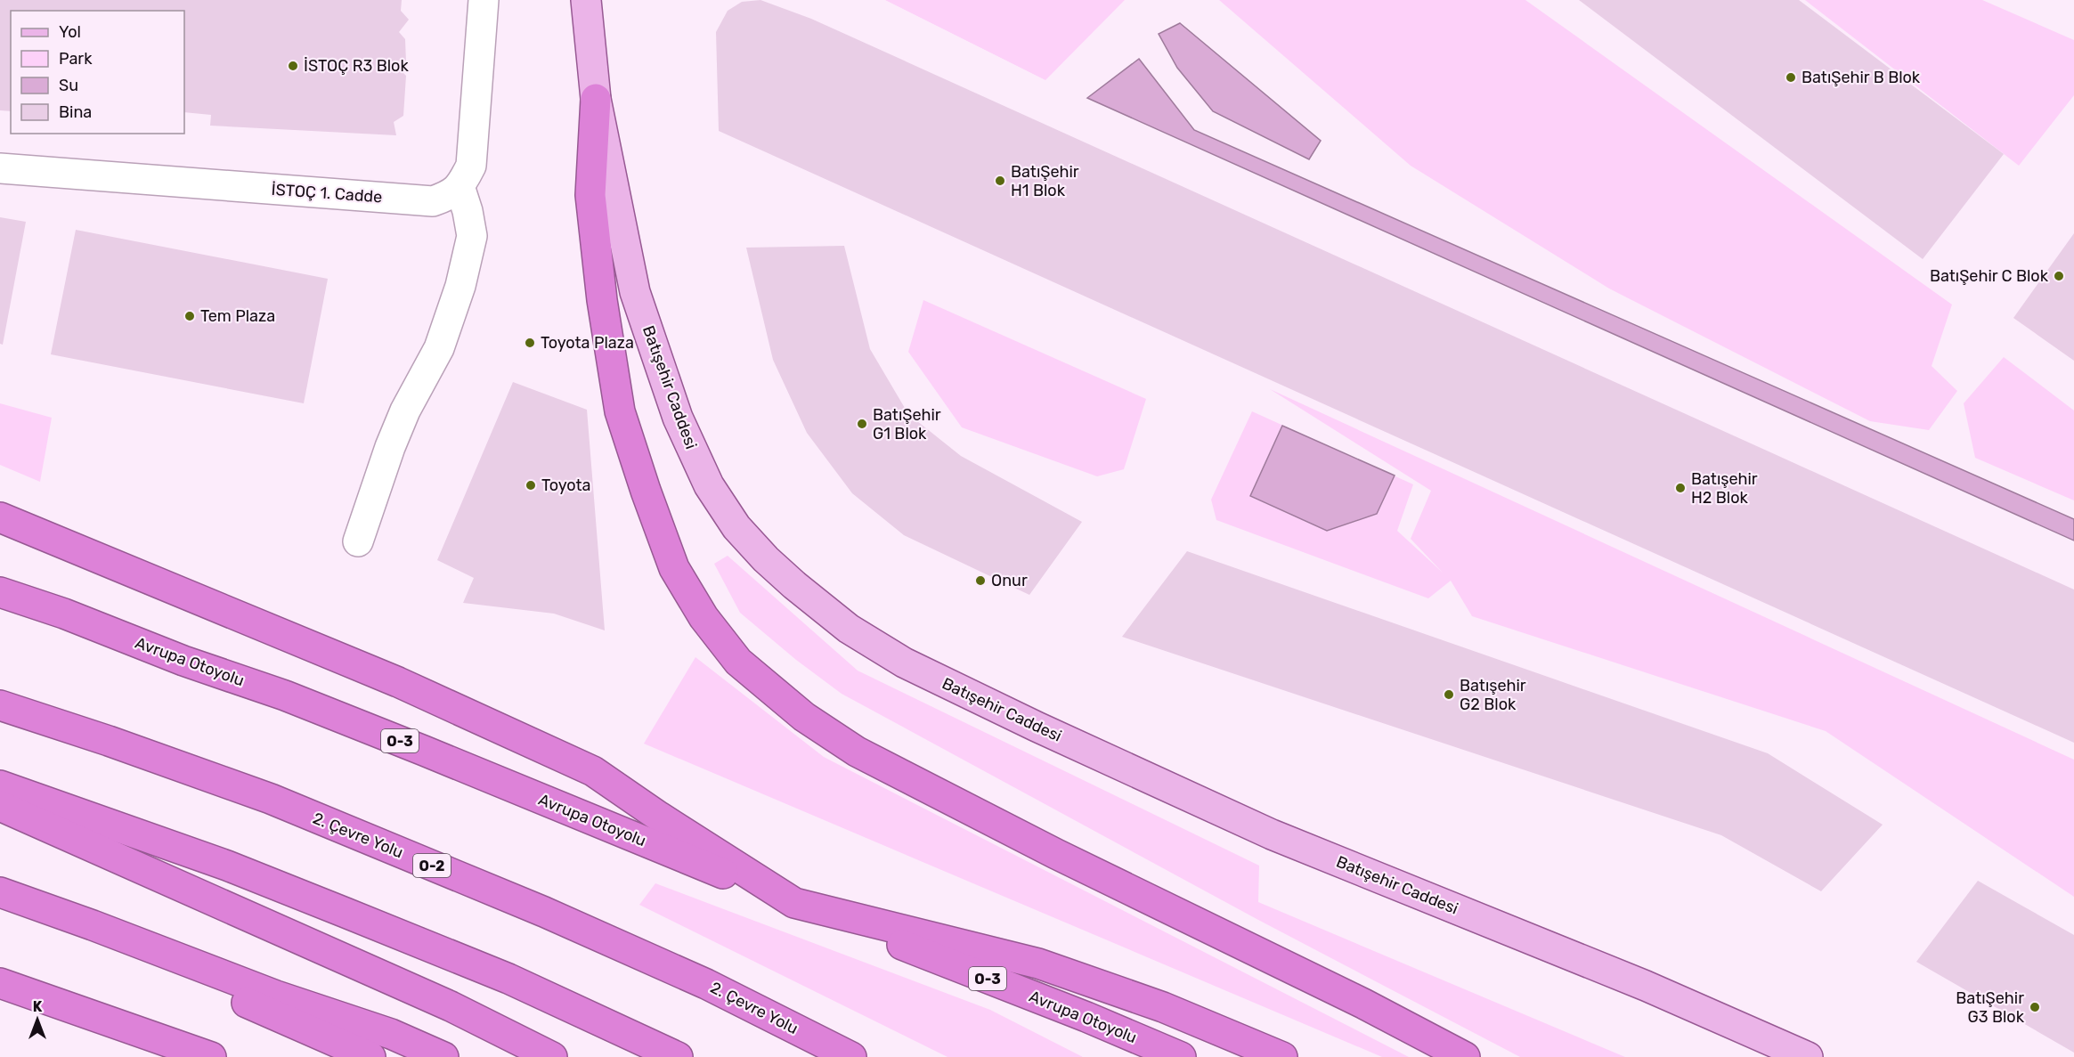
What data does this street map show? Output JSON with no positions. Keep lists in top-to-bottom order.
{
  "streets": {
    "highway": [
      "Avrupa Otoyolu",
      "O-3",
      "2. Çevre Yolu",
      "O-2"
    ],
    "main road": ["Batışehir Caddesi"],
    "street": ["İSTOÇ 1. Cadde"]
  },
  "places": [
    "İSTOÇ R3 Blok",
    "BatıŞehir B Blok",
    "BatıŞehir H1 Blok",
    "BatıŞehir C Blok",
    "Tem Plaza",
    "Toyota Plaza",
    "BatıŞehir G1 Blok",
    "Toyota",
    "Batışehir H2 Blok",
    "Onur",
    "Batışehir G2 Blok",
    "BatıŞehir G3 Blok"
  ],
  "legend": [
    "Yol",
    "Park",
    "Su",
    "Bina"
  ],
  "north": "top"
}
